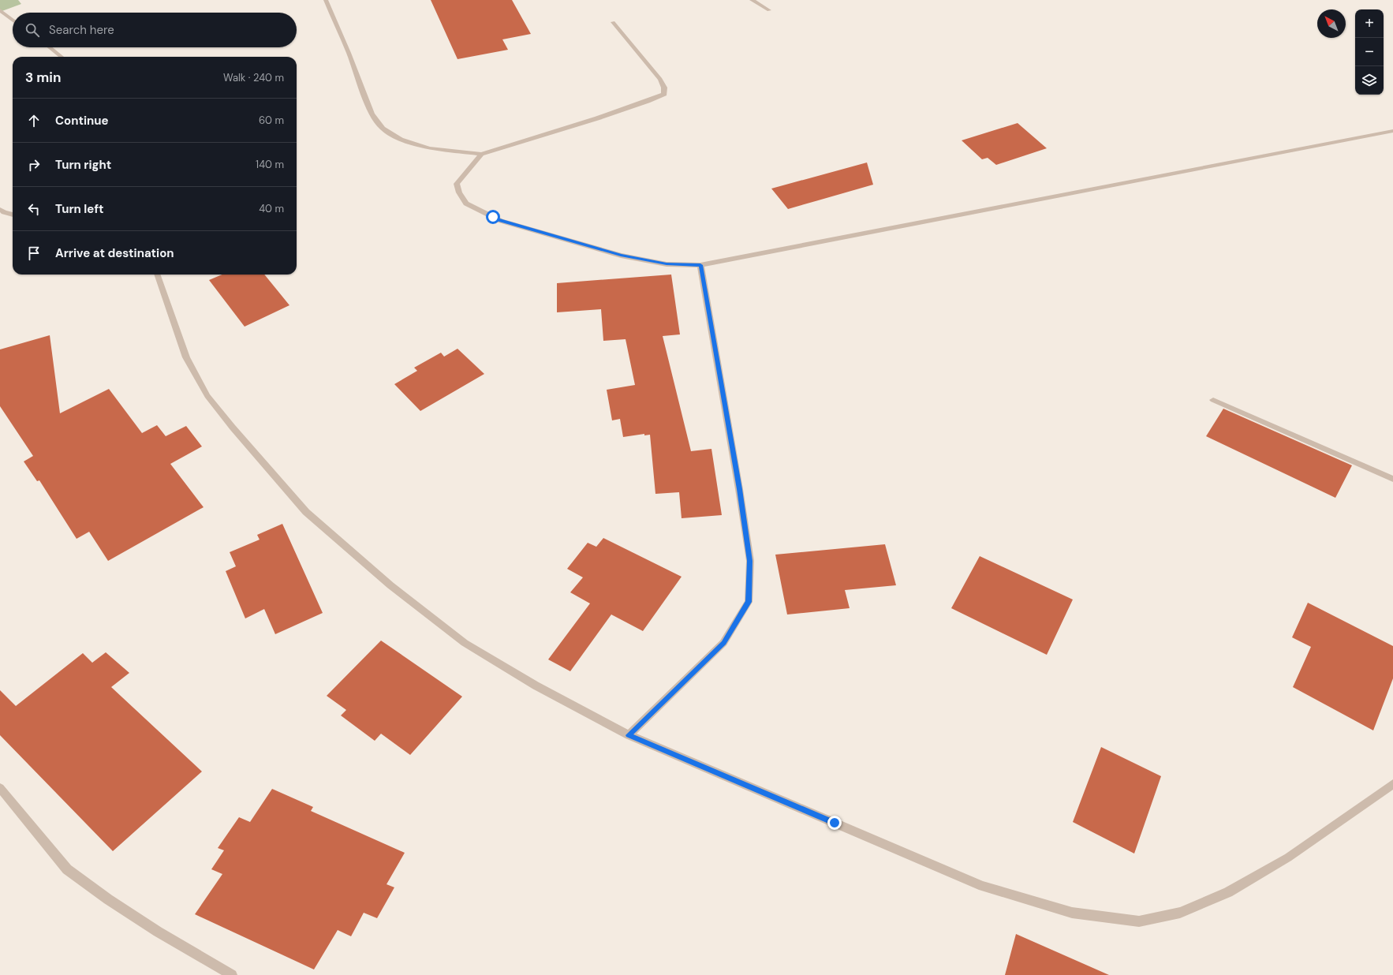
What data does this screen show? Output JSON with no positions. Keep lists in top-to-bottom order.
{
  "north": "top left",
  "page": {
    "map_buttons": ["+", "−"],
    "search": "Search here",
    "heading": ["3 min", "Walk · 240 m"],
    "list": [
      ["Continue", "60 m"],
      ["Turn right", "140 m"],
      ["Turn left", "40 m"],
      "Arrive at destination"
    ]
  }
}
